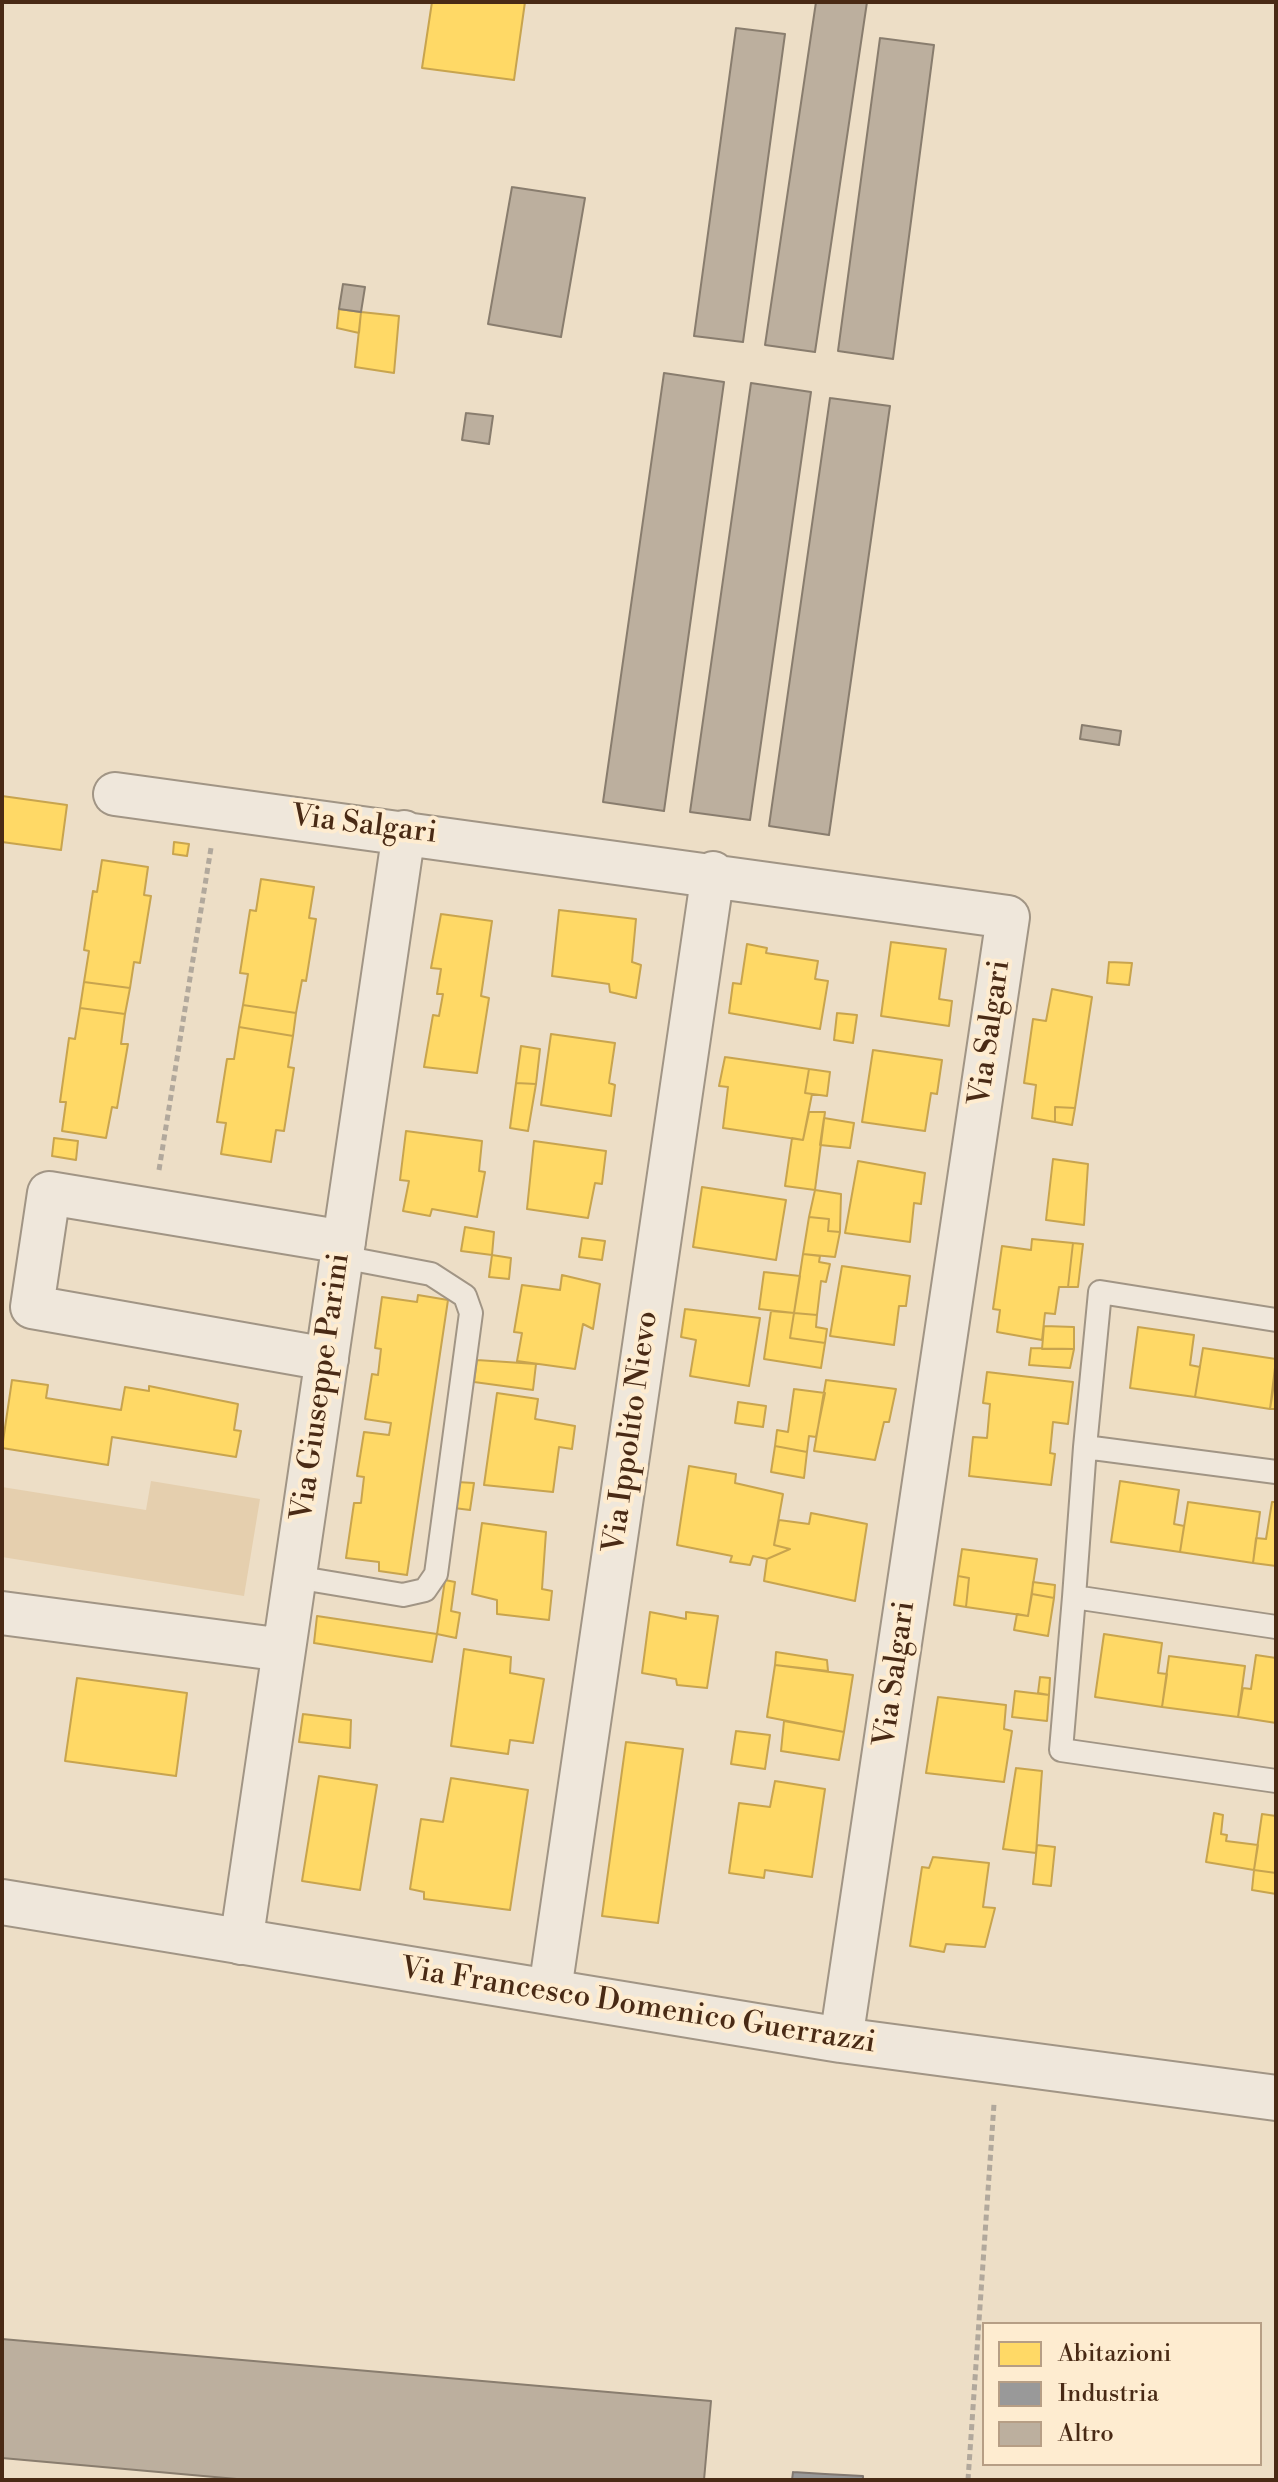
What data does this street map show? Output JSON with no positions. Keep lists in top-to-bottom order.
{
  "streets": {
    "street": [
      "Via Salgari",
      "Via Giuseppe Parini",
      "Via Ippolito Nievo",
      "Via Francesco Domenico Guerrazzi"
    ]
  },
  "crossings": [
    ["Via Salgari", "Via Giuseppe Parini"],
    ["Via Salgari", "Via Ippolito Nievo"],
    ["Via Salgari", "Via Francesco Domenico Guerrazzi"],
    ["Via Giuseppe Parini", "Via Francesco Domenico Guerrazzi"],
    ["Via Ippolito Nievo", "Via Francesco Domenico Guerrazzi"]
  ],
  "legend": ["Abitazioni", "Industria", "Altro"]
}
